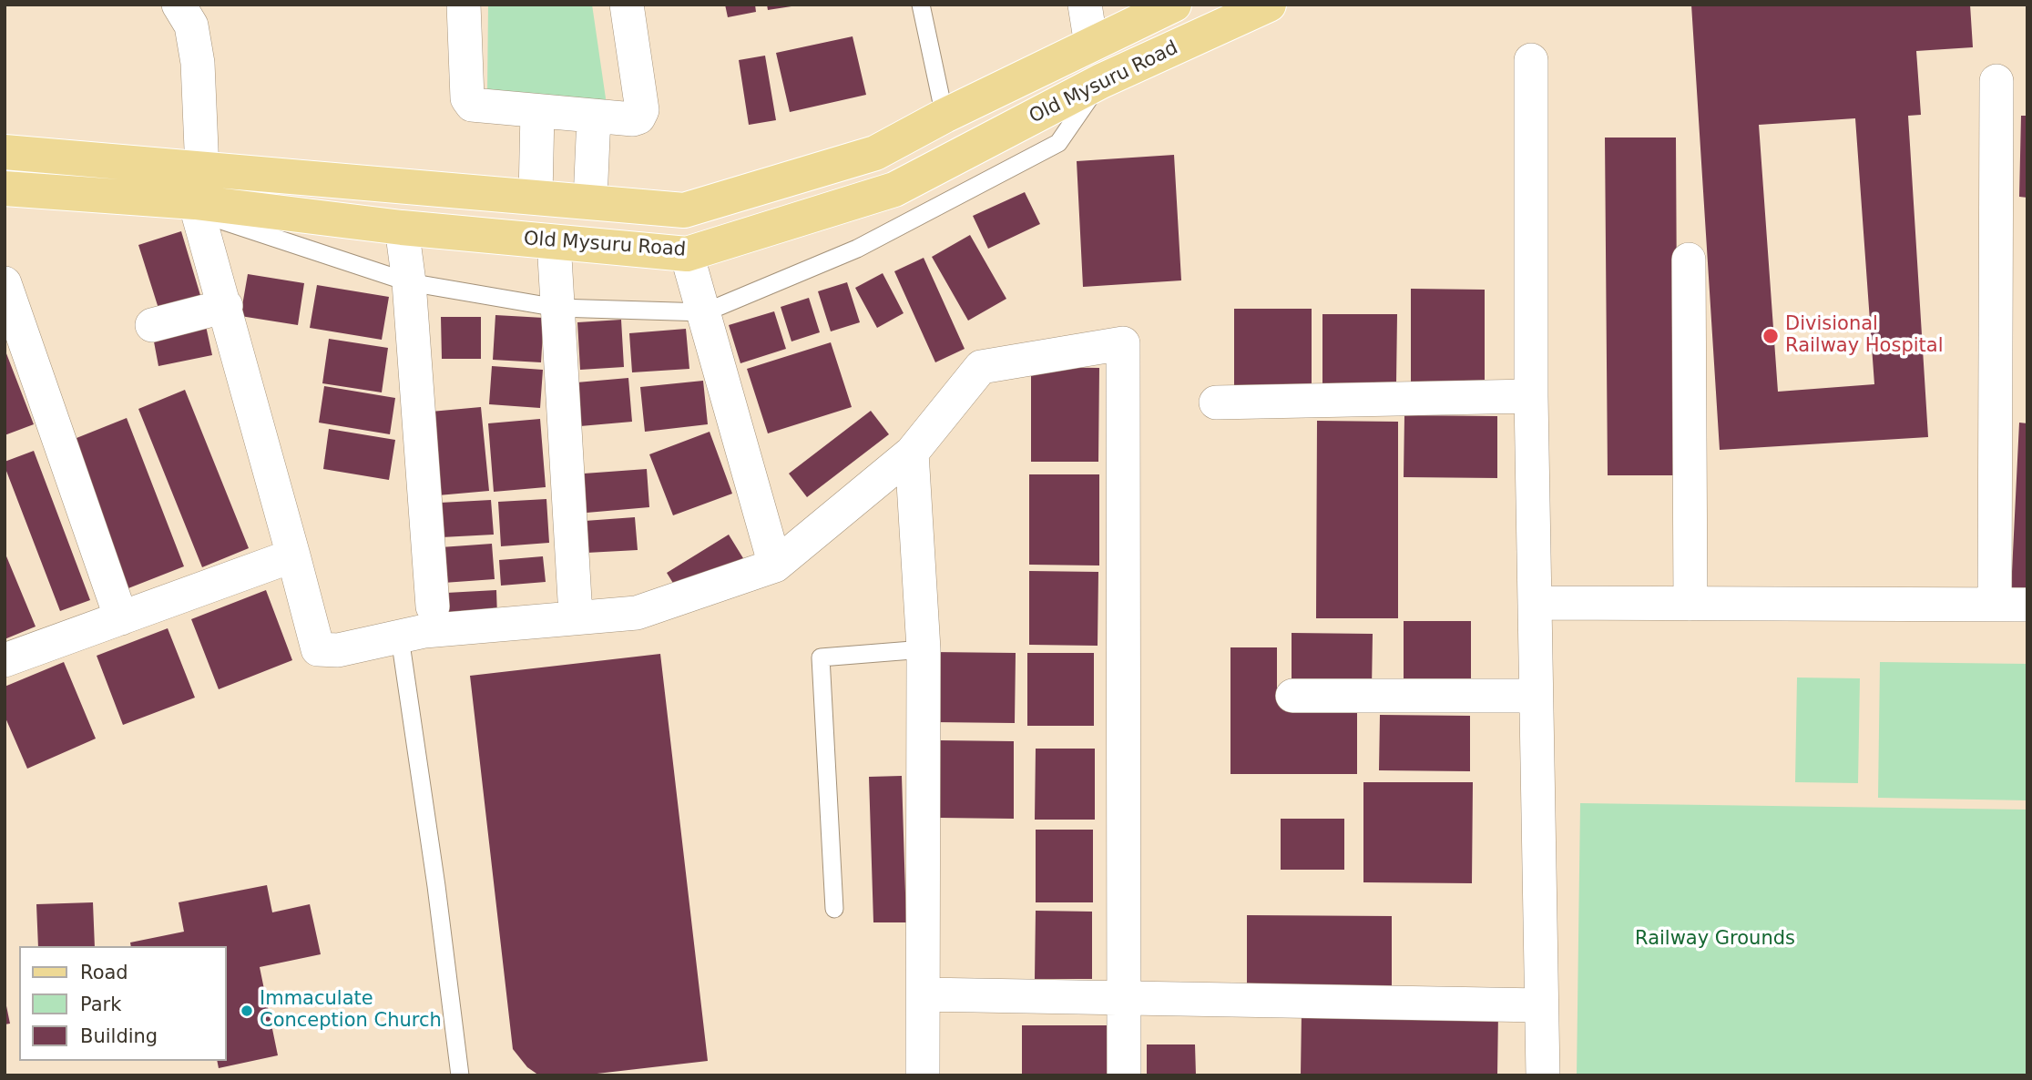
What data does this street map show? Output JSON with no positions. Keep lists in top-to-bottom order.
{
  "streets": {
    "main road": ["Old Mysuru Road"]
  },
  "parks": ["Railway Grounds"],
  "places": ["Divisional Railway Hospital", "Immaculate Conception Church"],
  "legend": ["Road", "Park", "Building"]
}
